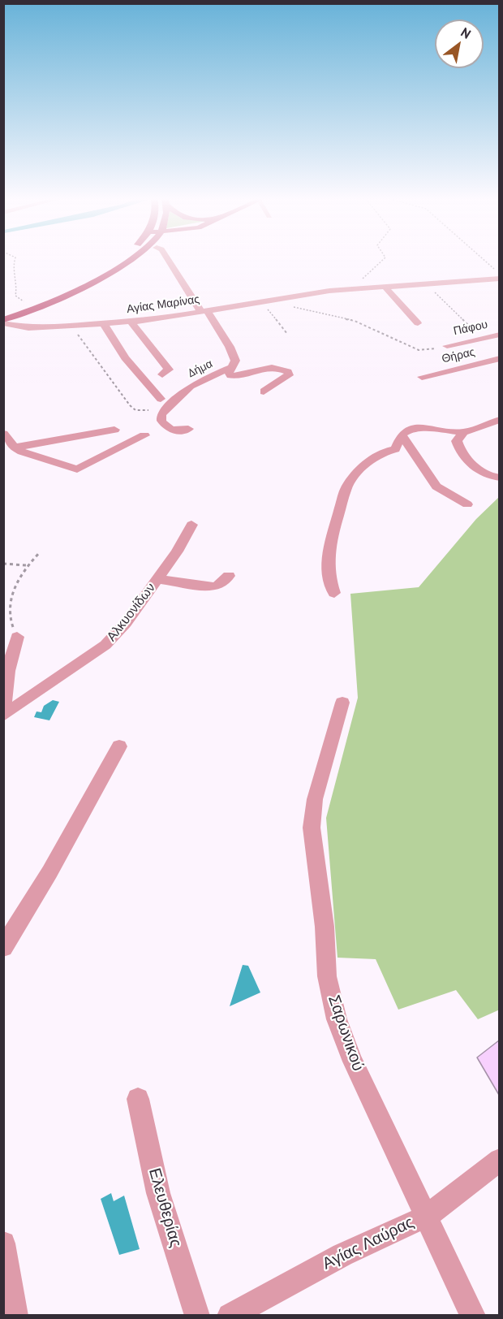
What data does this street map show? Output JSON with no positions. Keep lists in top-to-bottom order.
{
  "streets": {
    "street": [
      "Αγίας Μαρίνας",
      "Πάφου",
      "Θήρας",
      "Δήμα",
      "Αλκυονίδων",
      "Σαρωνικού",
      "Ελευθερίας",
      "Αγίας Λαύρας"
    ]
  },
  "crossings": [
    ["Αγίας Μαρίνας", "Δήμα"],
    ["Σαρωνικού", "Αγίας Λαύρας"]
  ],
  "north": "top right"
}
